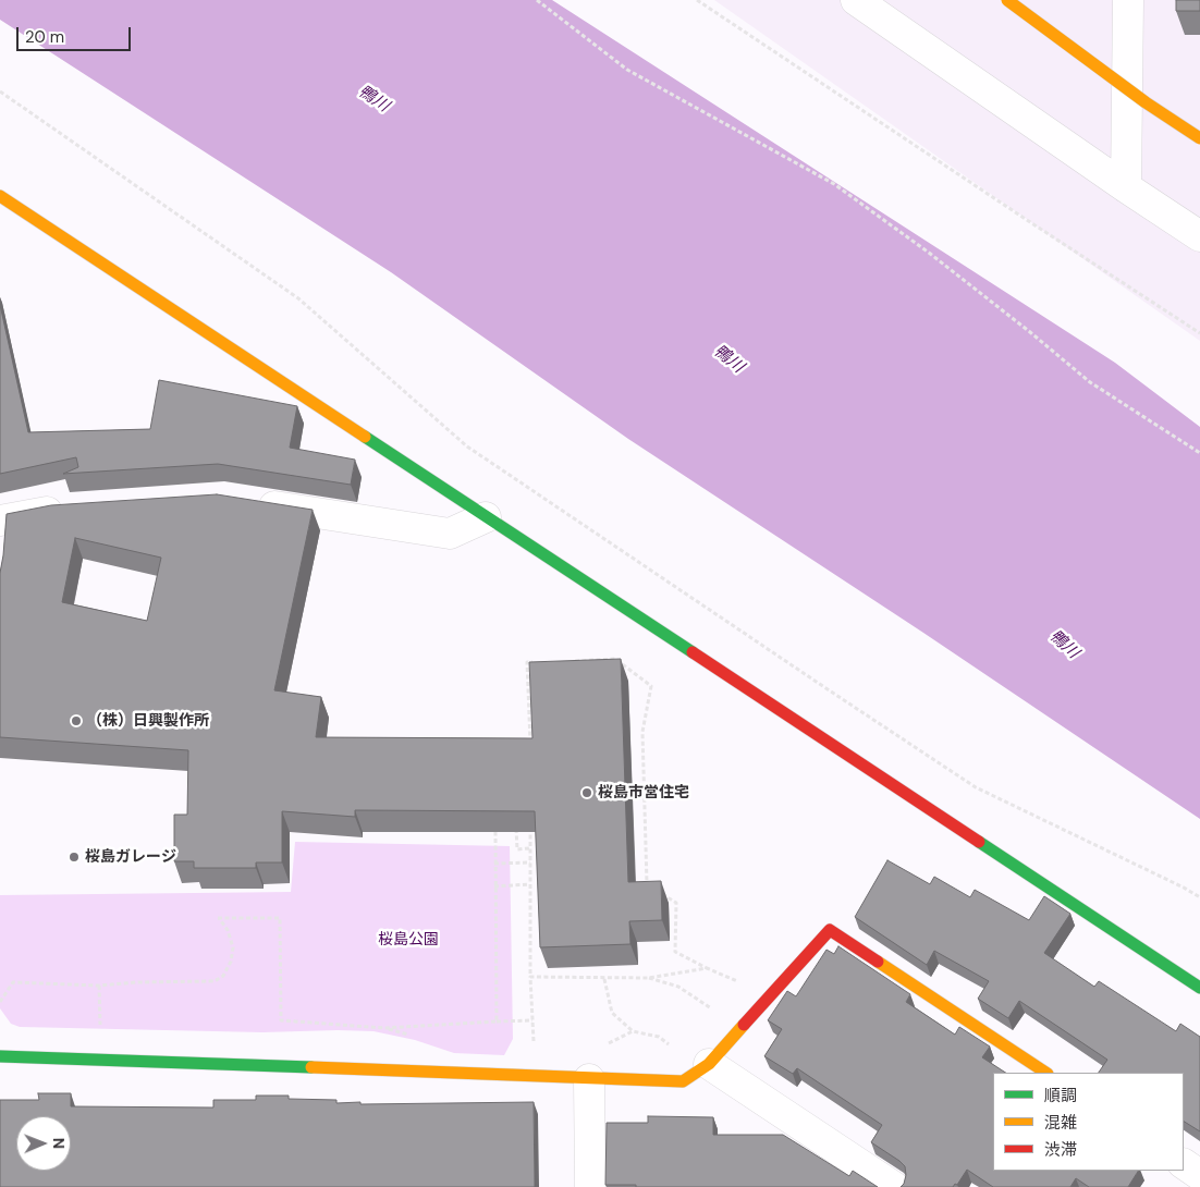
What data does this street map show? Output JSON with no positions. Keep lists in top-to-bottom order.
{
  "water": ["鴨川"],
  "parks": ["桜島公園"],
  "places": ["（株）日興製作所", "桜島市営住宅", "桜島ガレージ"],
  "legend": ["順調", "混雑", "渋滞"],
  "scale_bar": "20 m",
  "north": "right"
}
